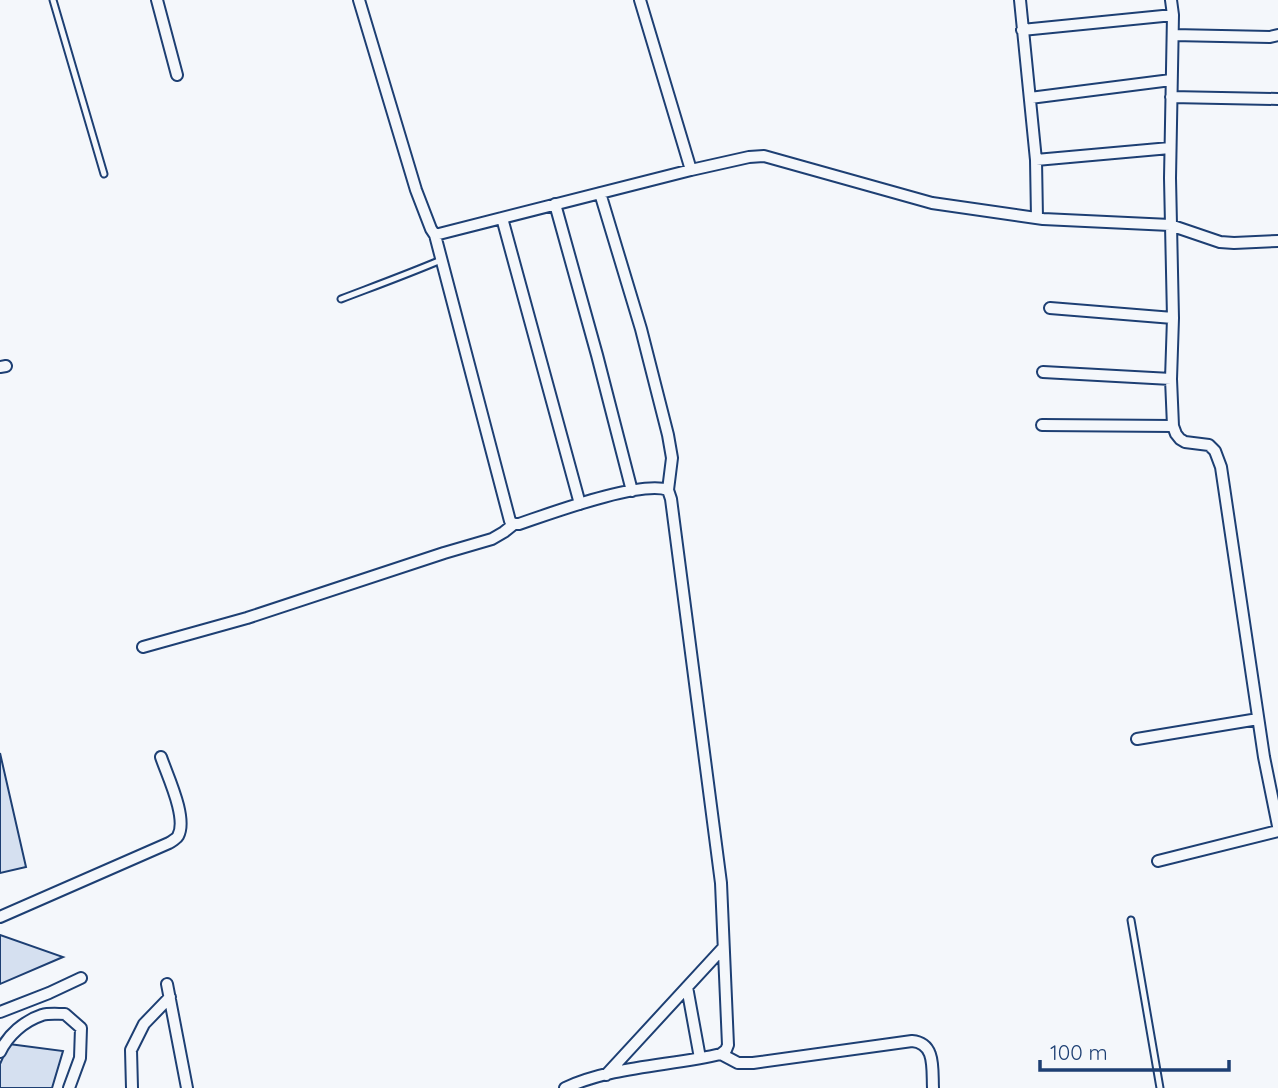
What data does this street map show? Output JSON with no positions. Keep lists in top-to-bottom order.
{
  "scale_bar": "100 m"
}
